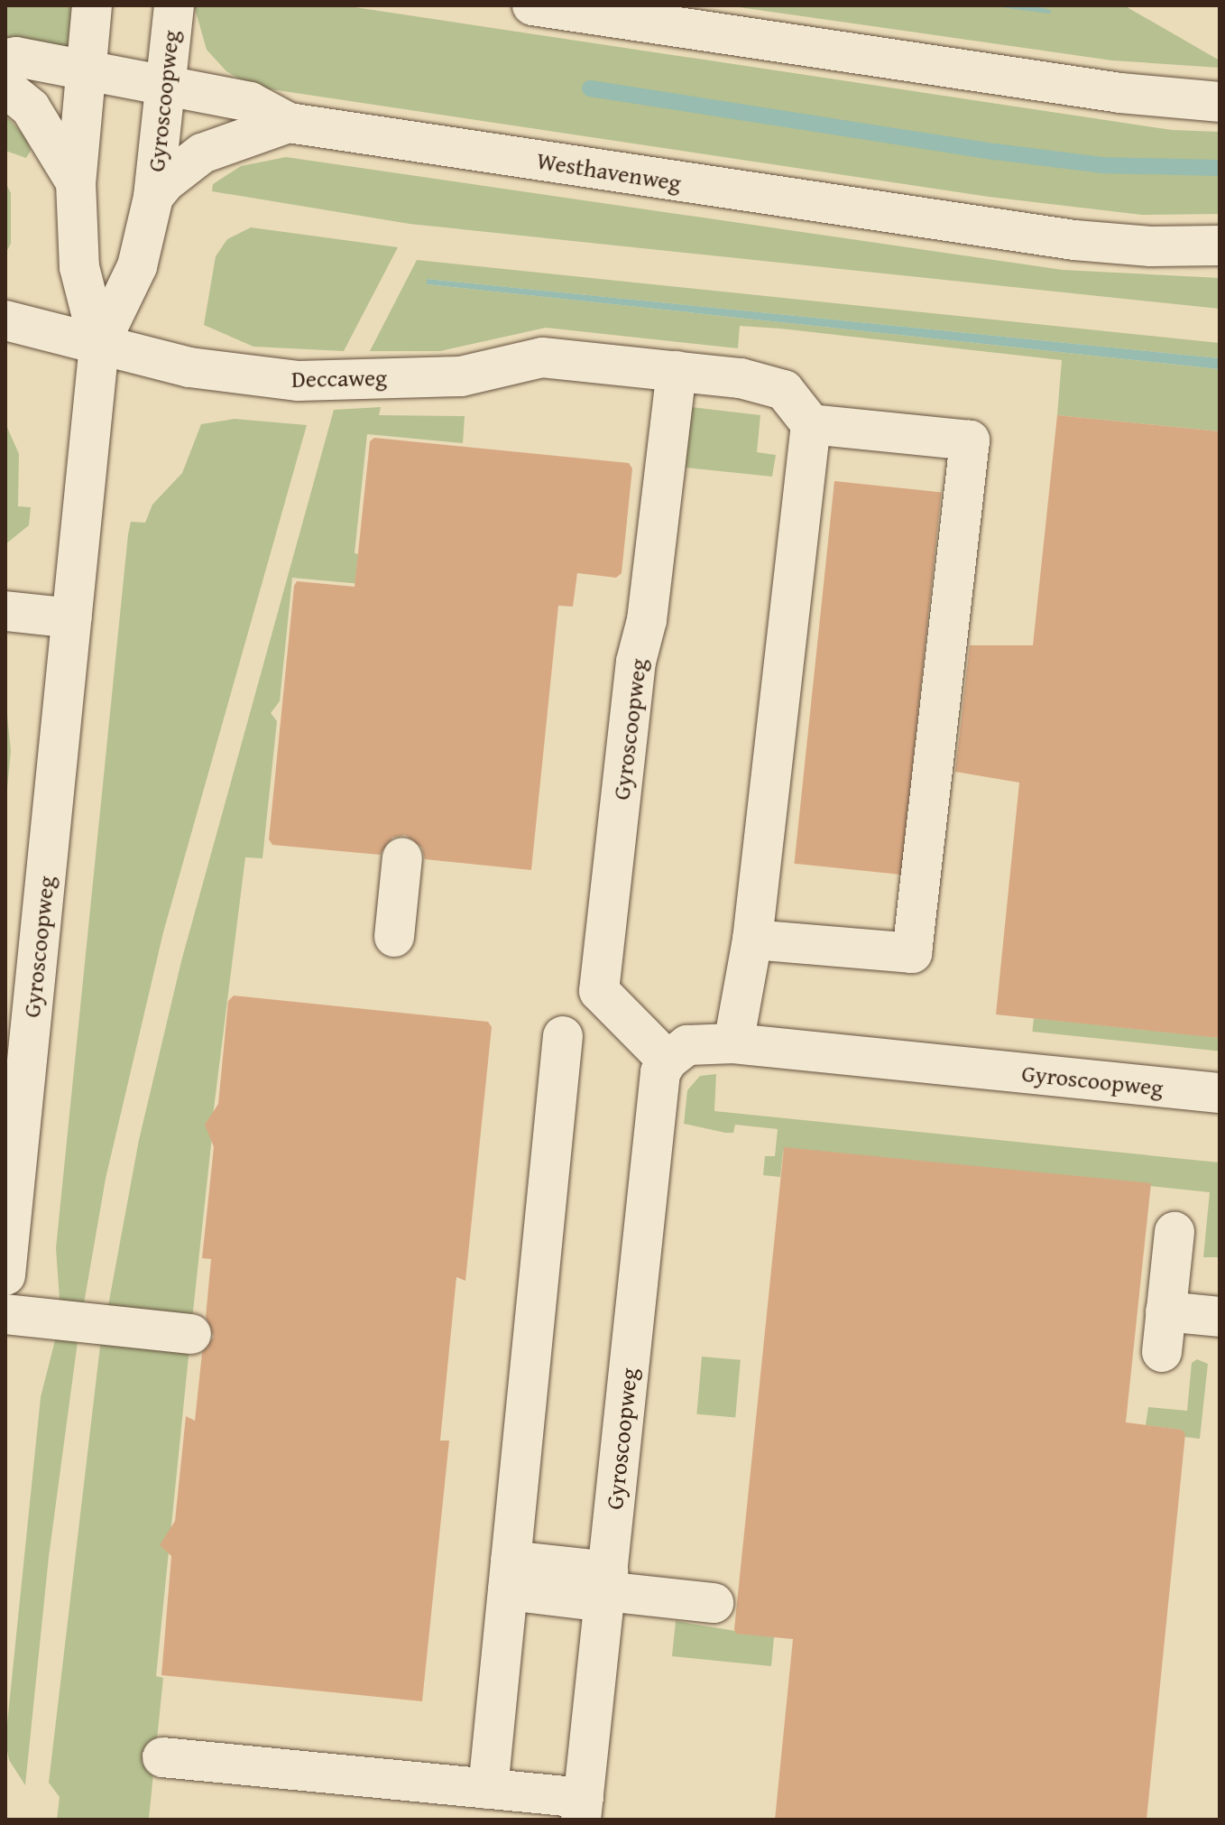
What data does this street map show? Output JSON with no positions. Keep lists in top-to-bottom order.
{
  "streets": {
    "street": ["Gyroscoopweg", "Westhavenweg", "Deccaweg"]
  },
  "crossings": [
    ["Gyroscoopweg", "Westhavenweg"],
    ["Gyroscoopweg", "Deccaweg"]
  ]
}
